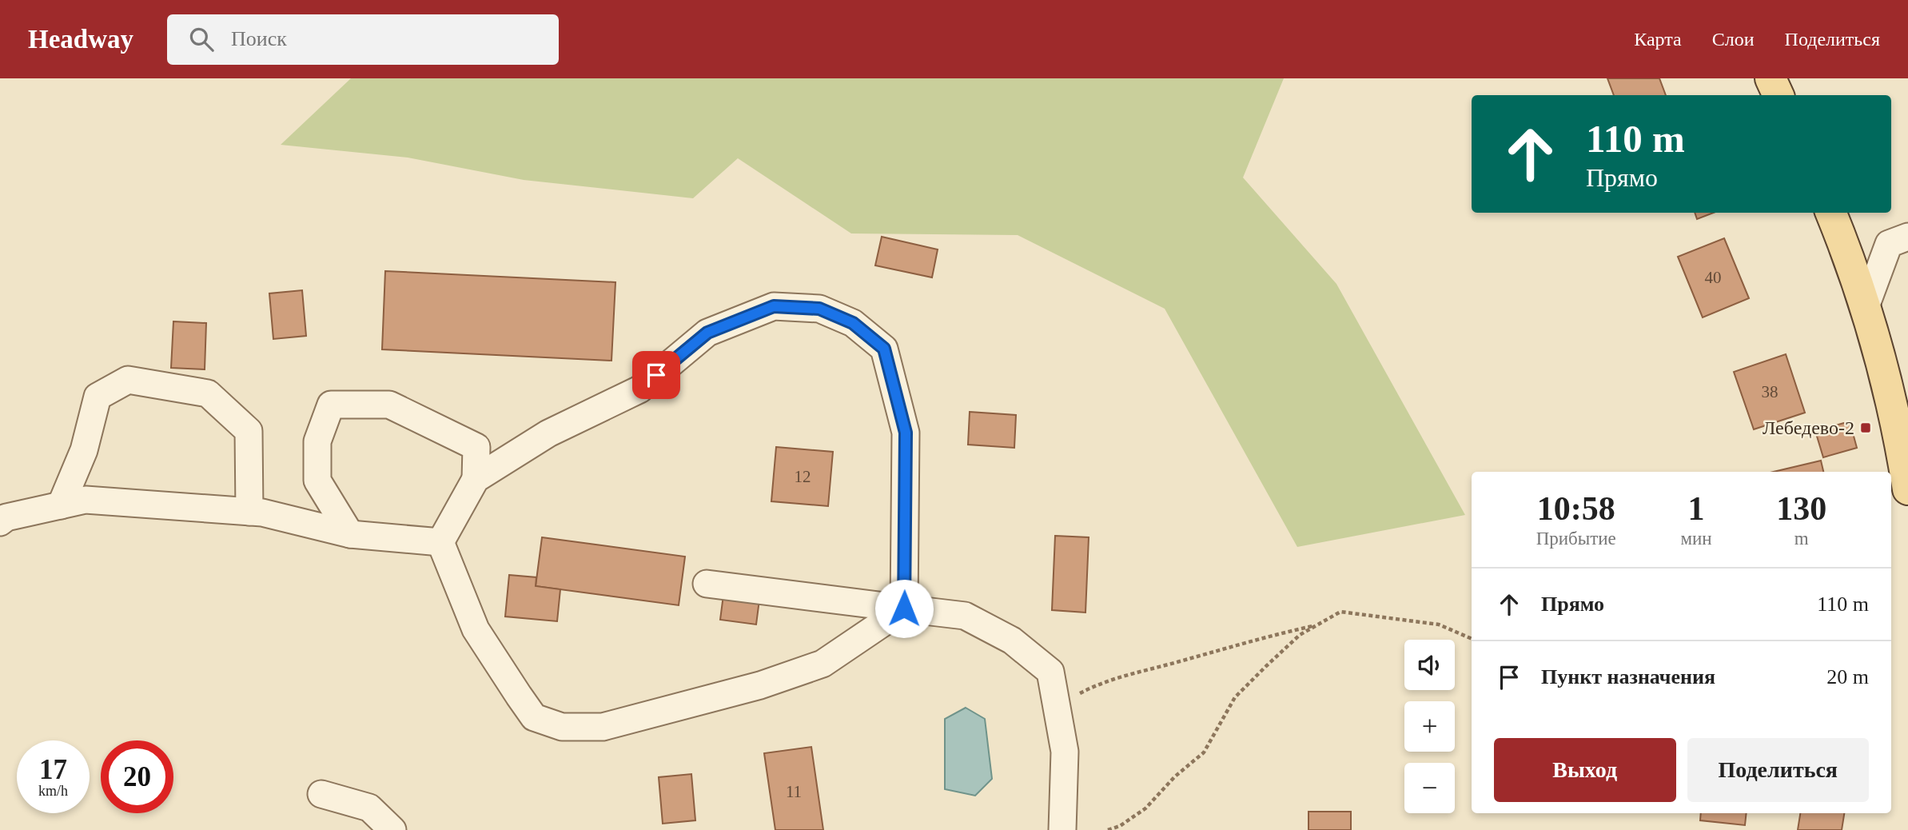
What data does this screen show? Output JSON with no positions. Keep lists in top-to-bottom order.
{
  "places": {
    "transit": ["Лебедево-2"]
  },
  "house_numbers": [
    "40",
    "38",
    "12",
    "11"
  ],
  "page": {
    "header": "Headway",
    "search": "Поиск",
    "nav": ["Карта", "Слои", "Поделиться"],
    "turn": ["110 m", "Прямо"],
    "eta": [
      "10:58",
      "Прибытие",
      "1",
      "мин",
      "130",
      "m"
    ],
    "list": [
      {
        "name": "Прямо",
        "value": "110 m"
      },
      {
        "name": "Пункт назначения",
        "value": "20 m"
      }
    ],
    "map_buttons": ["+", "−"],
    "buttons": ["Выход", "Поделиться"],
    "speed": "17 km/h",
    "limit": "20"
  }
}
